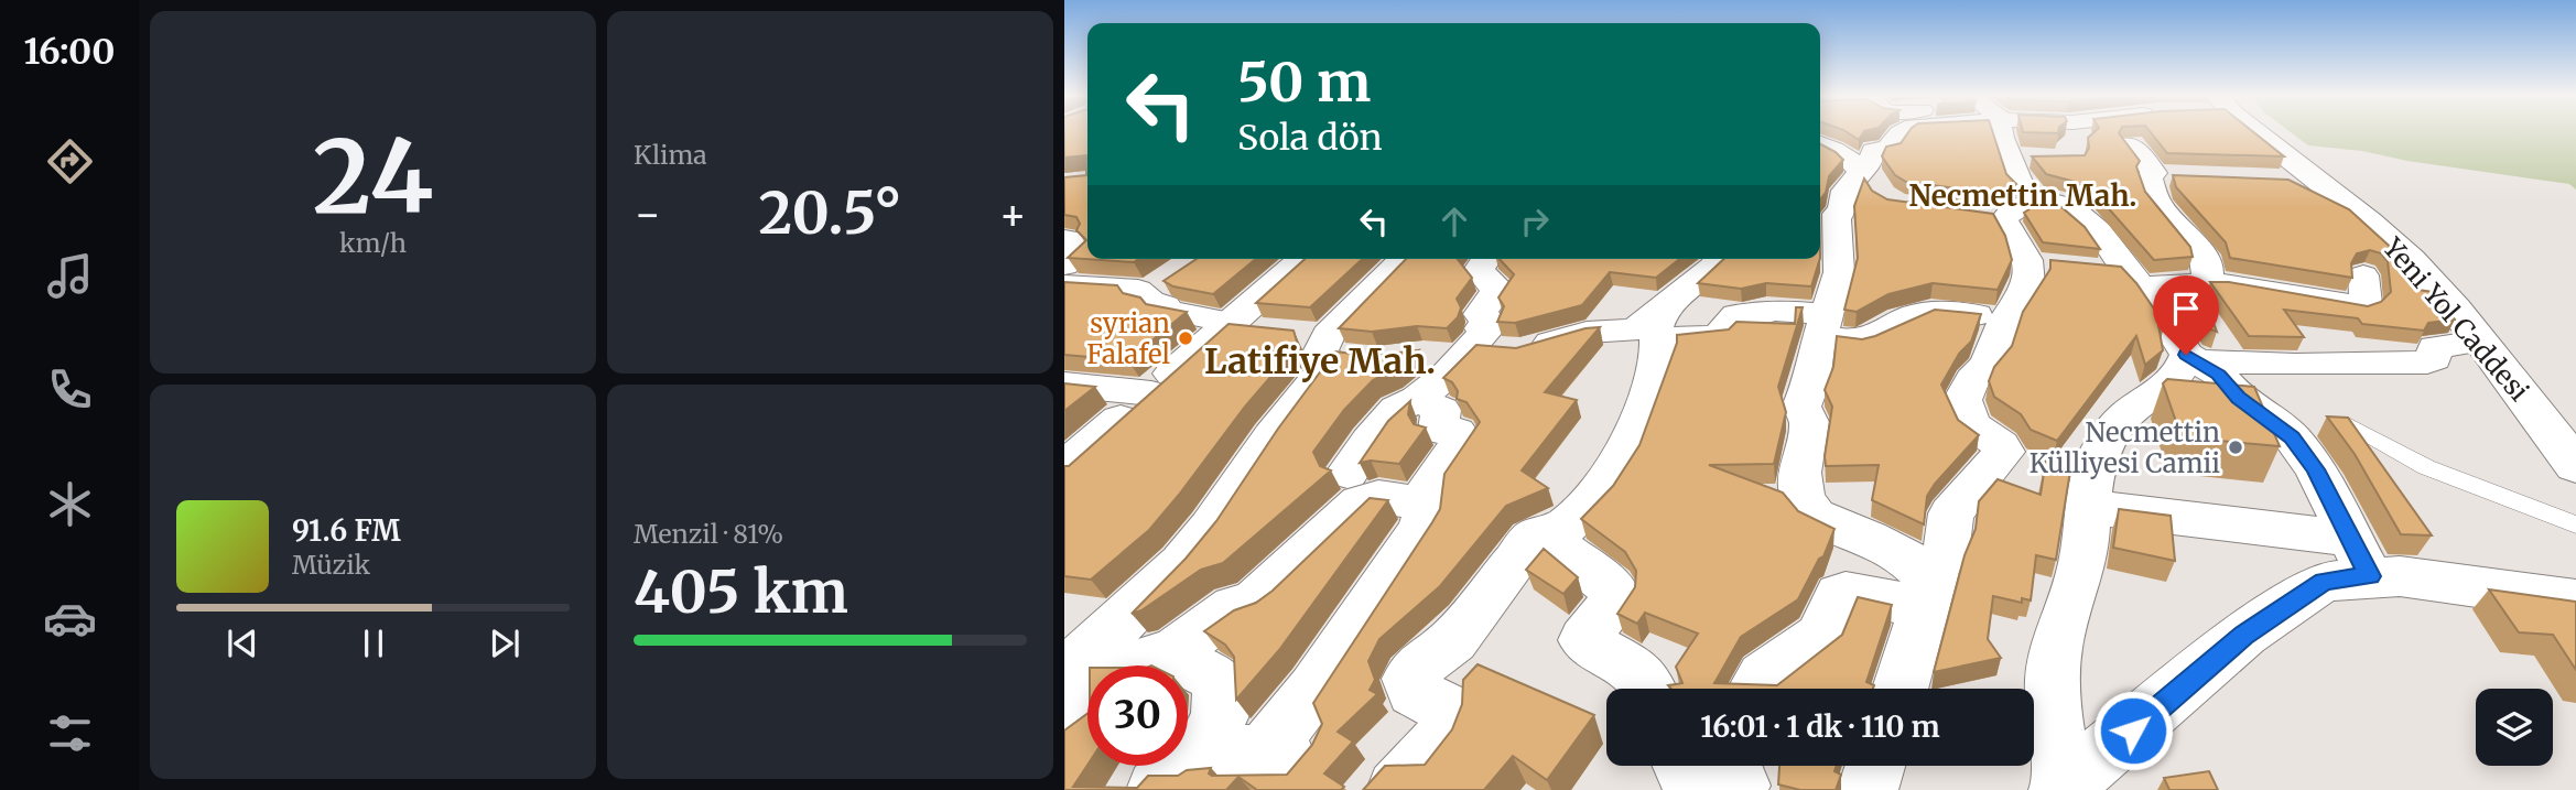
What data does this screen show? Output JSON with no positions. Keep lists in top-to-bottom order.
{
  "streets": {
    "main road": ["Yeni Yol Caddesi"]
  },
  "districts": ["Necmettin Mah.", "Latifiye Mah."],
  "places": ["syrian Falafel", "Necmettin Külliyesi Camii"],
  "page": {
    "tabs": "16:00",
    "tile": [
      ["24", "km/h"],
      "Klima",
      ["Menzil · 81%", "405 km"]
    ],
    "turn": ["50 m", "Sola dön"],
    "heat": ["−", "20.5°", "+"],
    "song": ["91.6 FM", "Müzik"],
    "limit": "30",
    "trip": "16:01 · 1 dk · 110 m"
  }
}
